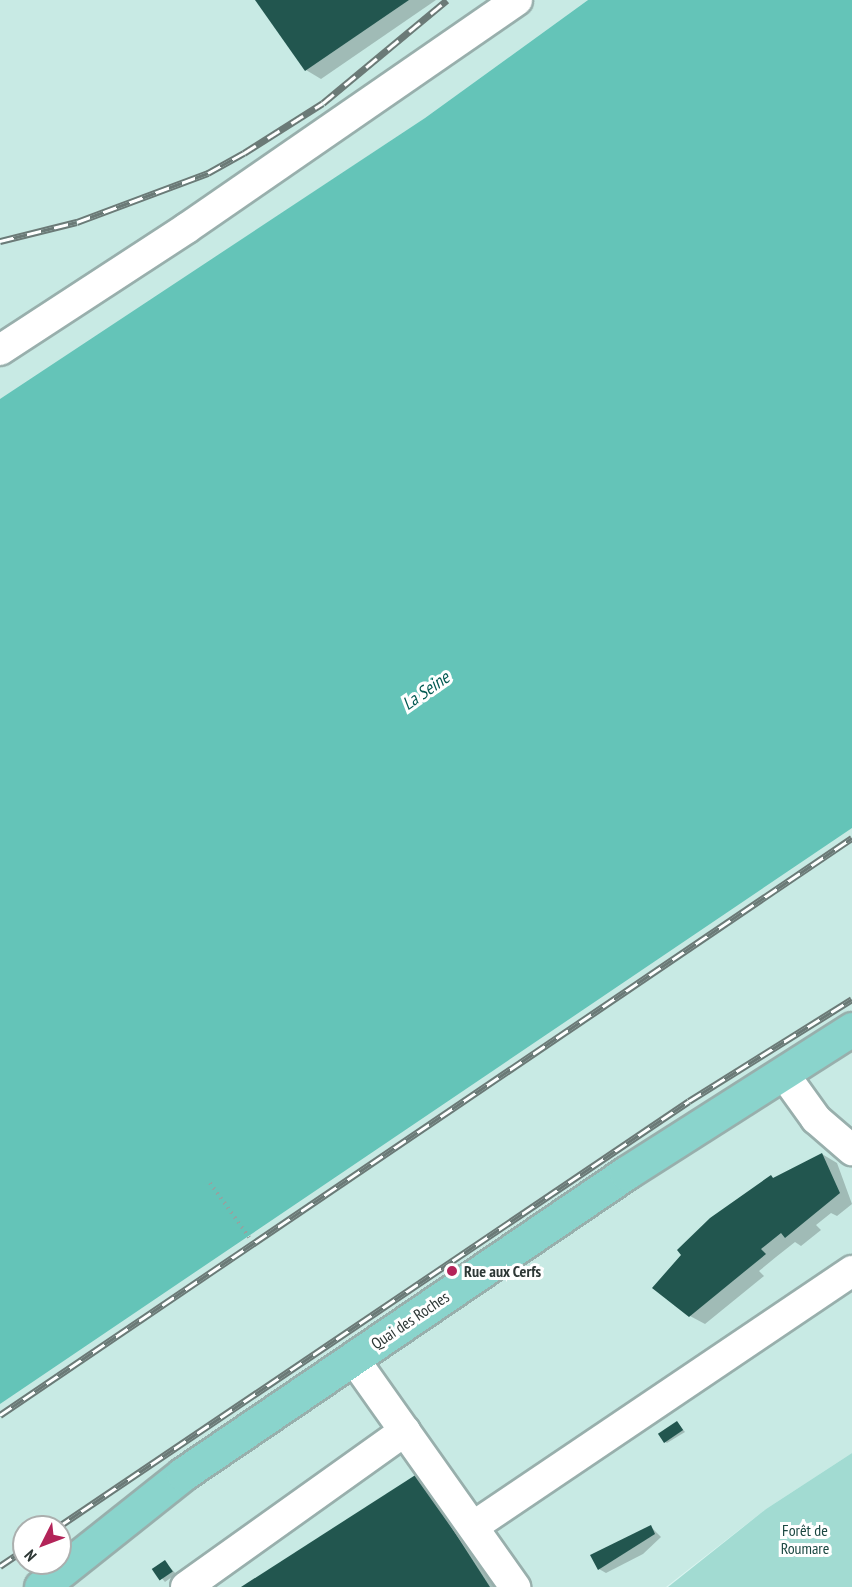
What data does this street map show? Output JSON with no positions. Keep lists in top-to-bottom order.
{
  "streets": {
    "main road": ["Quai des Roches"]
  },
  "water": ["La Seine"],
  "parks": ["Forêt de Roumare"],
  "places": ["Rue aux Cerfs"],
  "north": "bottom left"
}
